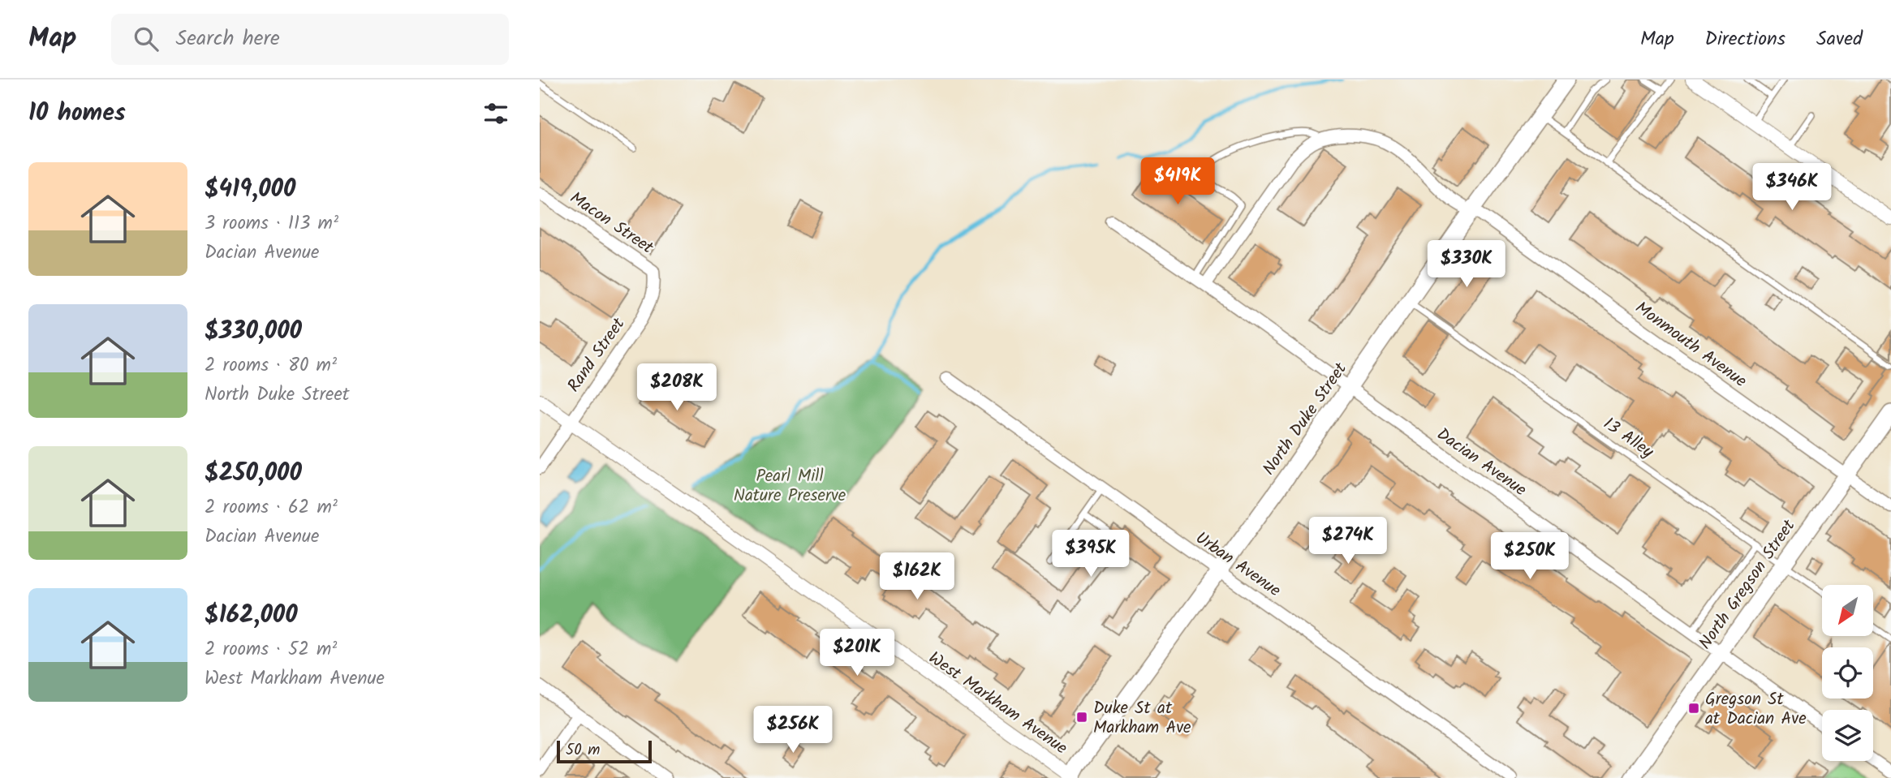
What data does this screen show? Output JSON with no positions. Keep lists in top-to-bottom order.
{
  "streets": {
    "main road": ["North Duke Street", "North Gregson Street"],
    "street": [
      "Macon Street",
      "Monmouth Avenue",
      "Rand Street",
      "Dacian Avenue",
      "Urban Avenue",
      "West Markham Avenue"
    ],
    "lane": ["13 Alley"]
  },
  "crossings": [
    ["Macon Street", "Rand Street"],
    ["Monmouth Avenue", "North Duke Street"],
    ["Monmouth Avenue", "North Gregson Street"],
    ["Rand Street", "West Markham Avenue"],
    ["North Duke Street", "13 Alley"],
    ["North Duke Street", "Dacian Avenue"],
    ["North Duke Street", "Urban Avenue"],
    ["North Duke Street", "West Markham Avenue"],
    ["13 Alley", "North Gregson Street"],
    ["Dacian Avenue", "North Gregson Street"]
  ],
  "parks": ["Pearl Mill Nature Preserve"],
  "places": {
    "transit": ["Gregson St at Dacian Ave", "Duke St at Markham Ave"]
  },
  "scale_bar": "50 m",
  "north": "bottom left",
  "page": {
    "header": "Map",
    "search": "Search here",
    "nav": ["Map", "Directions", "Saved"],
    "heading": "10 homes",
    "list": [
      {
        "name": "$419,000",
        "note": "3 rooms · 113 m² · Dacian Avenue"
      },
      {
        "name": "$330,000",
        "note": "2 rooms · 80 m² · North Duke Street"
      },
      {
        "name": "$250,000",
        "note": "2 rooms · 62 m² · Dacian Avenue"
      },
      {
        "name": "$162,000",
        "note": "2 rooms · 52 m² · West Markham Avenue"
      }
    ],
    "price": [
      "$419K",
      "$346K",
      "$330K",
      "$208K",
      "$274K",
      "$395K",
      "$250K",
      "$162K",
      "$201K",
      "$256K"
    ],
    "scale": "50 m"
  }
}
